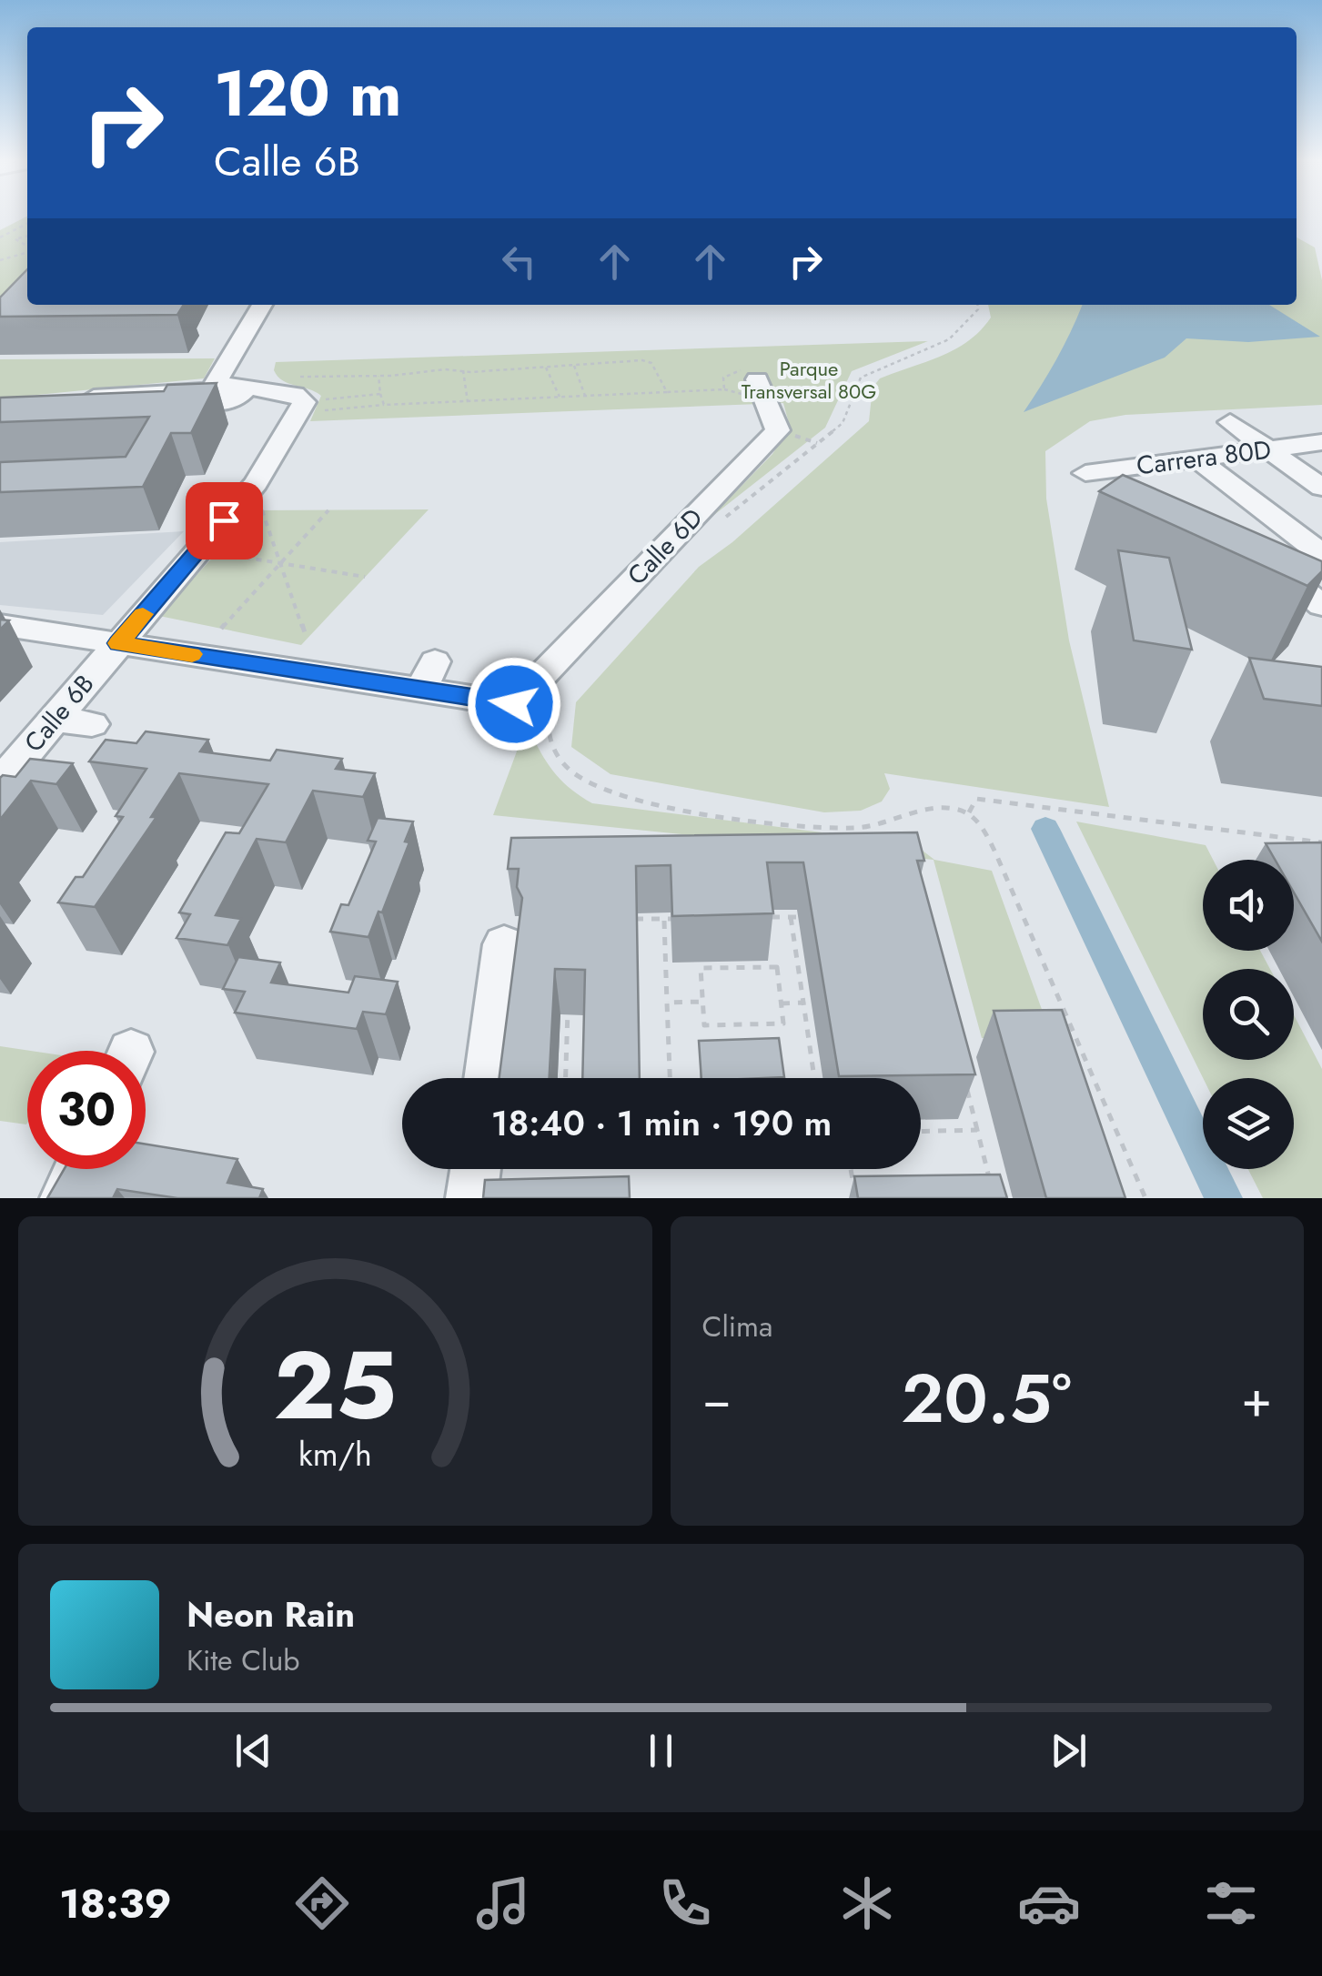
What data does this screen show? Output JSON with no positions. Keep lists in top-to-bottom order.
{
  "streets": {
    "street": ["Carrera 80D", "Calle 6D", "Calle 6B"]
  },
  "crossings": [
    ["Calle 6D", "Calle 6B"]
  ],
  "parks": ["Parque Transversal 80G"],
  "page": {
    "turn": ["120 m", "Calle 6B"],
    "limit": "30",
    "trip": "18:40 · 1 min · 190 m",
    "tile": "Clima",
    "heat": ["−", "20.5°", "+"],
    "song": ["Neon Rain", "Kite Club"],
    "tabs": "18:39",
    "gauge": ["25", "km/h"]
  }
}
